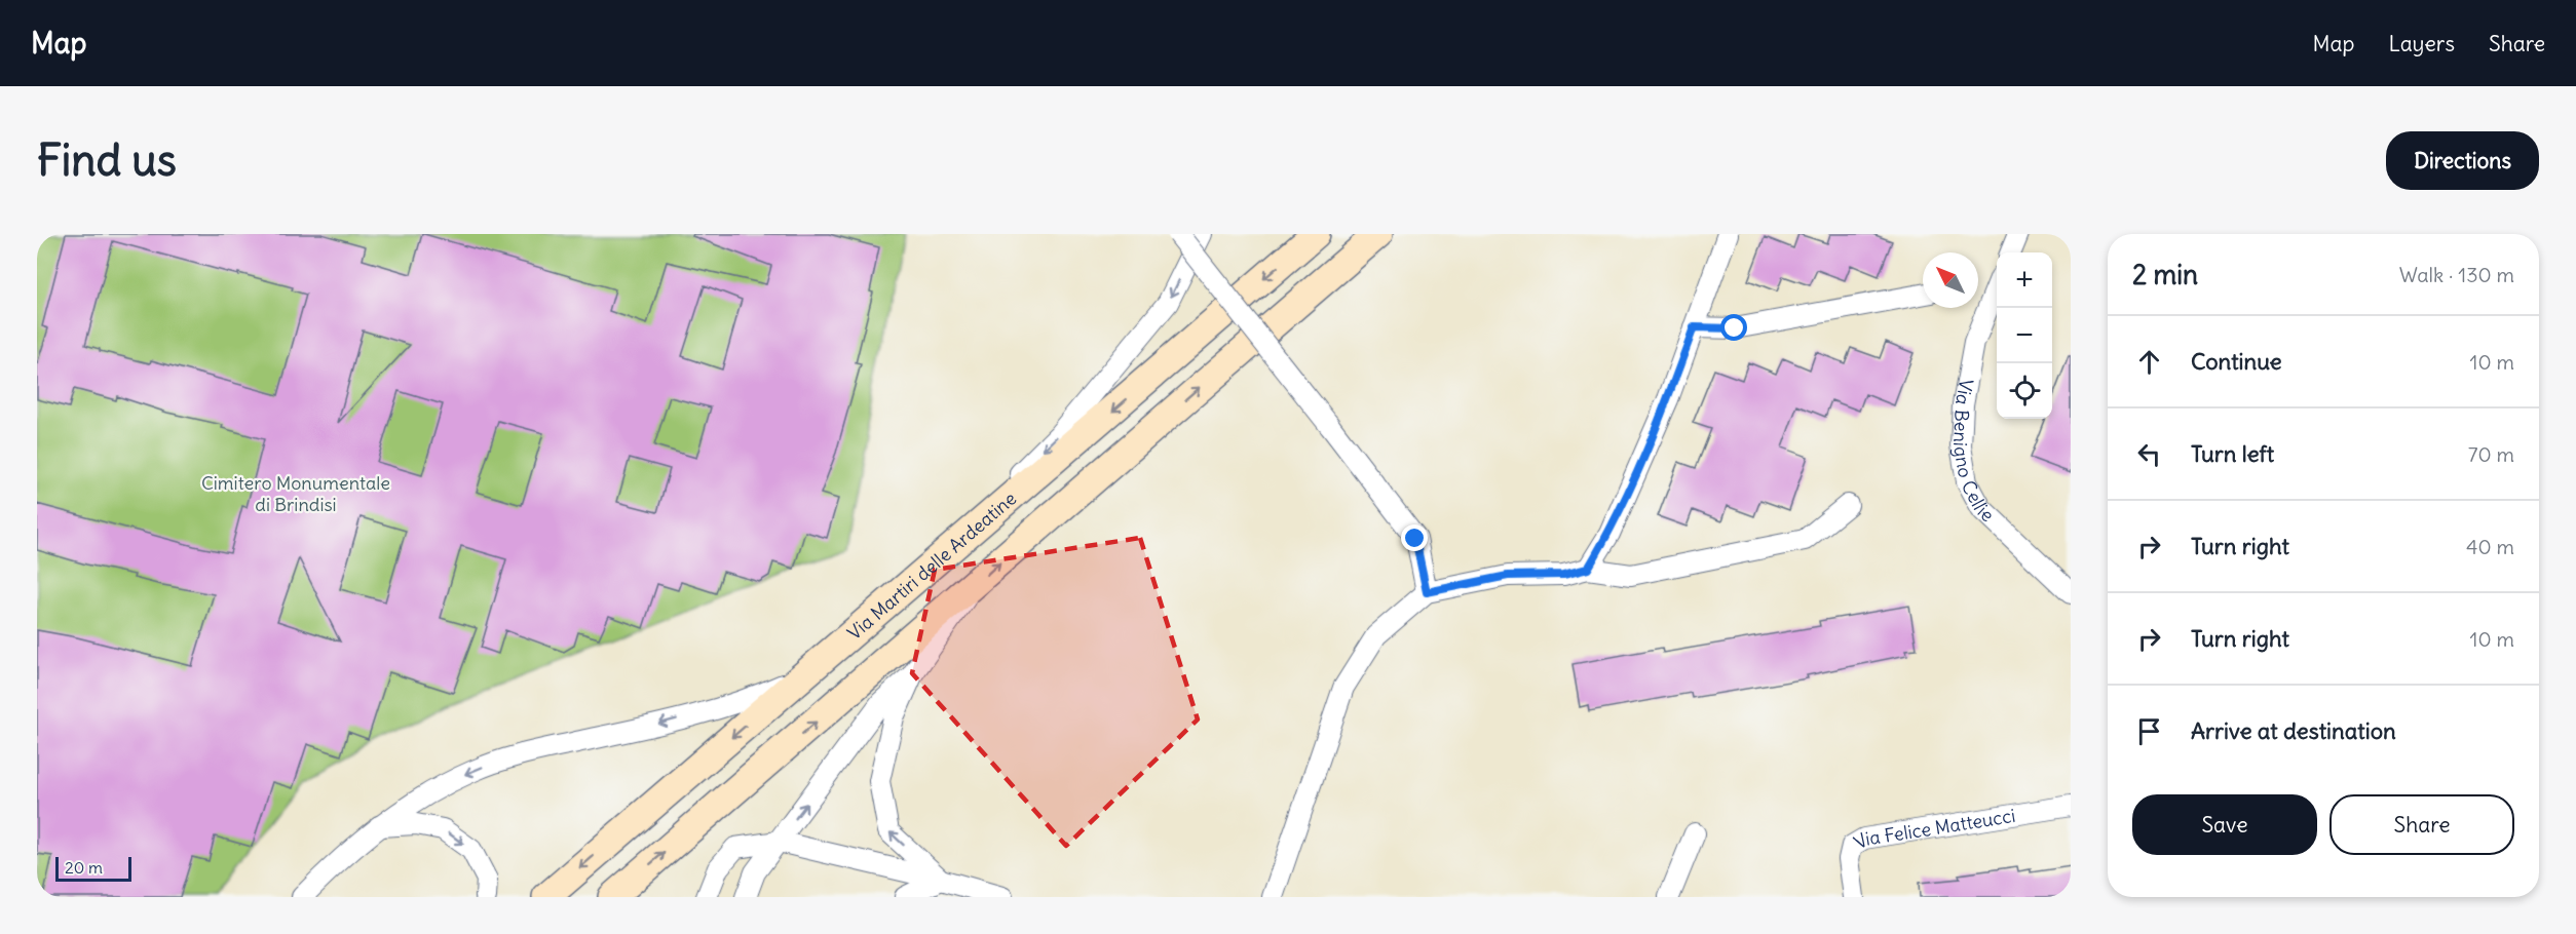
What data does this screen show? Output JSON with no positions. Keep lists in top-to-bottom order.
{
  "streets": {
    "street": ["Via Benigno Cellie", "Via Martiri delle Ardeatine", "Via Felice Matteucci"]
  },
  "parks": ["Cimitero Monumentale di Brindisi"],
  "scale_bar": "20 m",
  "north": "top left",
  "page": {
    "header": "Map",
    "nav": ["Map", "Layers", "Share"],
    "buttons": [
      "Directions",
      ["Save", "Share"]
    ],
    "title": "Find us",
    "heading": ["2 min", "Walk · 130 m"],
    "map_buttons": ["+", "−"],
    "list": [
      ["Continue", "10 m"],
      ["Turn left", "70 m"],
      ["Turn right", "40 m"],
      ["Turn right", "10 m"],
      "Arrive at destination"
    ],
    "scale": "20 m"
  }
}
